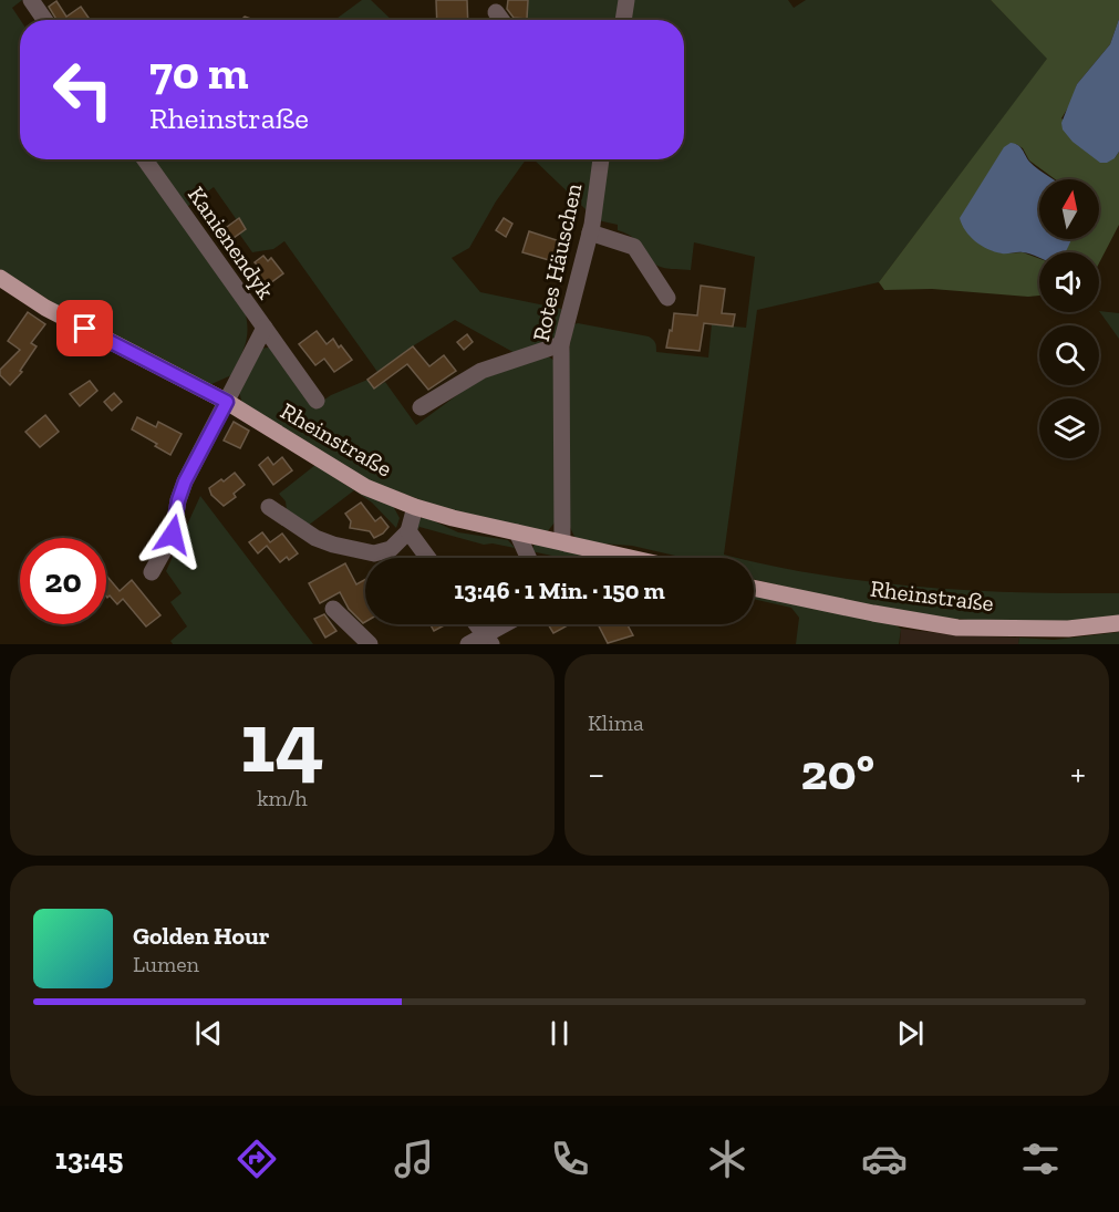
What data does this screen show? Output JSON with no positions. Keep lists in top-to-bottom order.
{
  "streets": {
    "main road": ["Rheinstraße"],
    "street": ["Kanienendyk", "Rotes Häuschen"]
  },
  "crossings": [
    ["Kanienendyk", "Rheinstraße"],
    ["Rotes Häuschen", "Rheinstraße"]
  ],
  "north": "top",
  "page": {
    "turn": ["70 m", "Rheinstraße"],
    "limit": "20",
    "trip": "13:46 · 1 Min. · 150 m",
    "tile": [
      ["14", "km/h"],
      "Klima"
    ],
    "heat": ["−", "20°", "+"],
    "song": ["Golden Hour", "Lumen"],
    "tabs": "13:45"
  }
}
